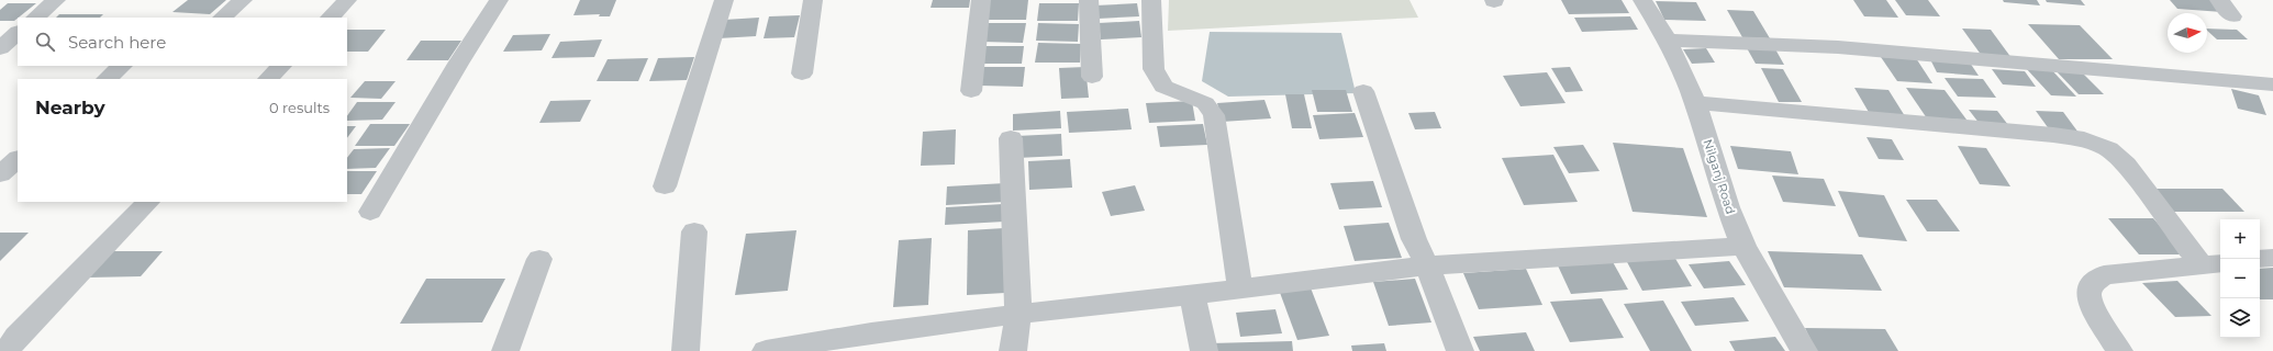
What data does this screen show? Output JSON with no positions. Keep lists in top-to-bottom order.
{
  "streets": {
    "street": ["Nilganj Road"]
  },
  "north": "right",
  "page": {
    "search": "Search here",
    "heading": ["Nearby", "0 results"],
    "map_buttons": ["+", "−"]
  }
}
